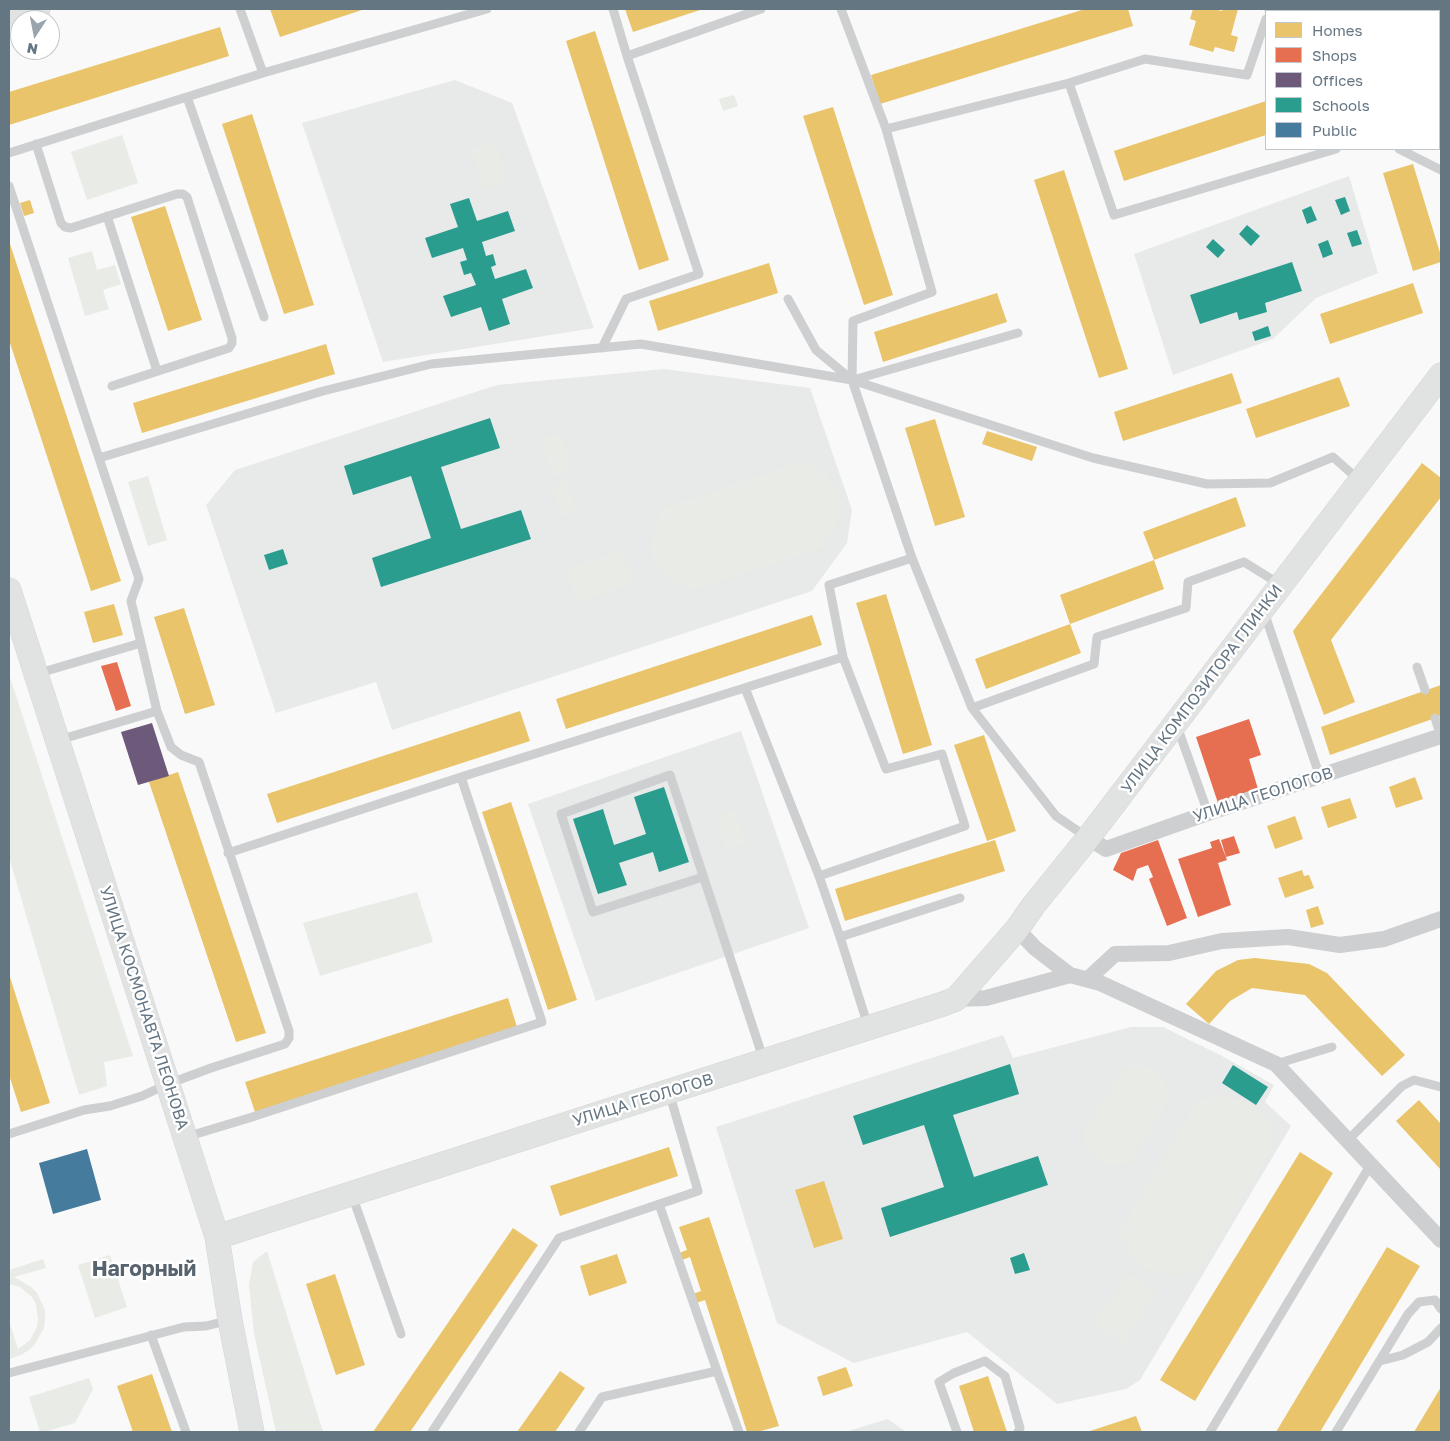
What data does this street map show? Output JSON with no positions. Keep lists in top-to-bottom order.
{
  "streets": {
    "street": ["УЛИЦА КОМПОЗИТОРА ГЛИНКИ", "УЛИЦА ГЕОЛОГОВ", "УЛИЦА КОСМОНАВТА ЛЕОНОВА"]
  },
  "crossings": [
    ["УЛИЦА КОМПОЗИТОРА ГЛИНКИ", "УЛИЦА ГЕОЛОГОВ"],
    ["УЛИЦА ГЕОЛОГОВ", "УЛИЦА КОСМОНАВТА ЛЕОНОВА"]
  ],
  "districts": ["Нагорный"],
  "legend": [
    "Homes",
    "Shops",
    "Offices",
    "Schools",
    "Public"
  ],
  "north": "bottom"
}
